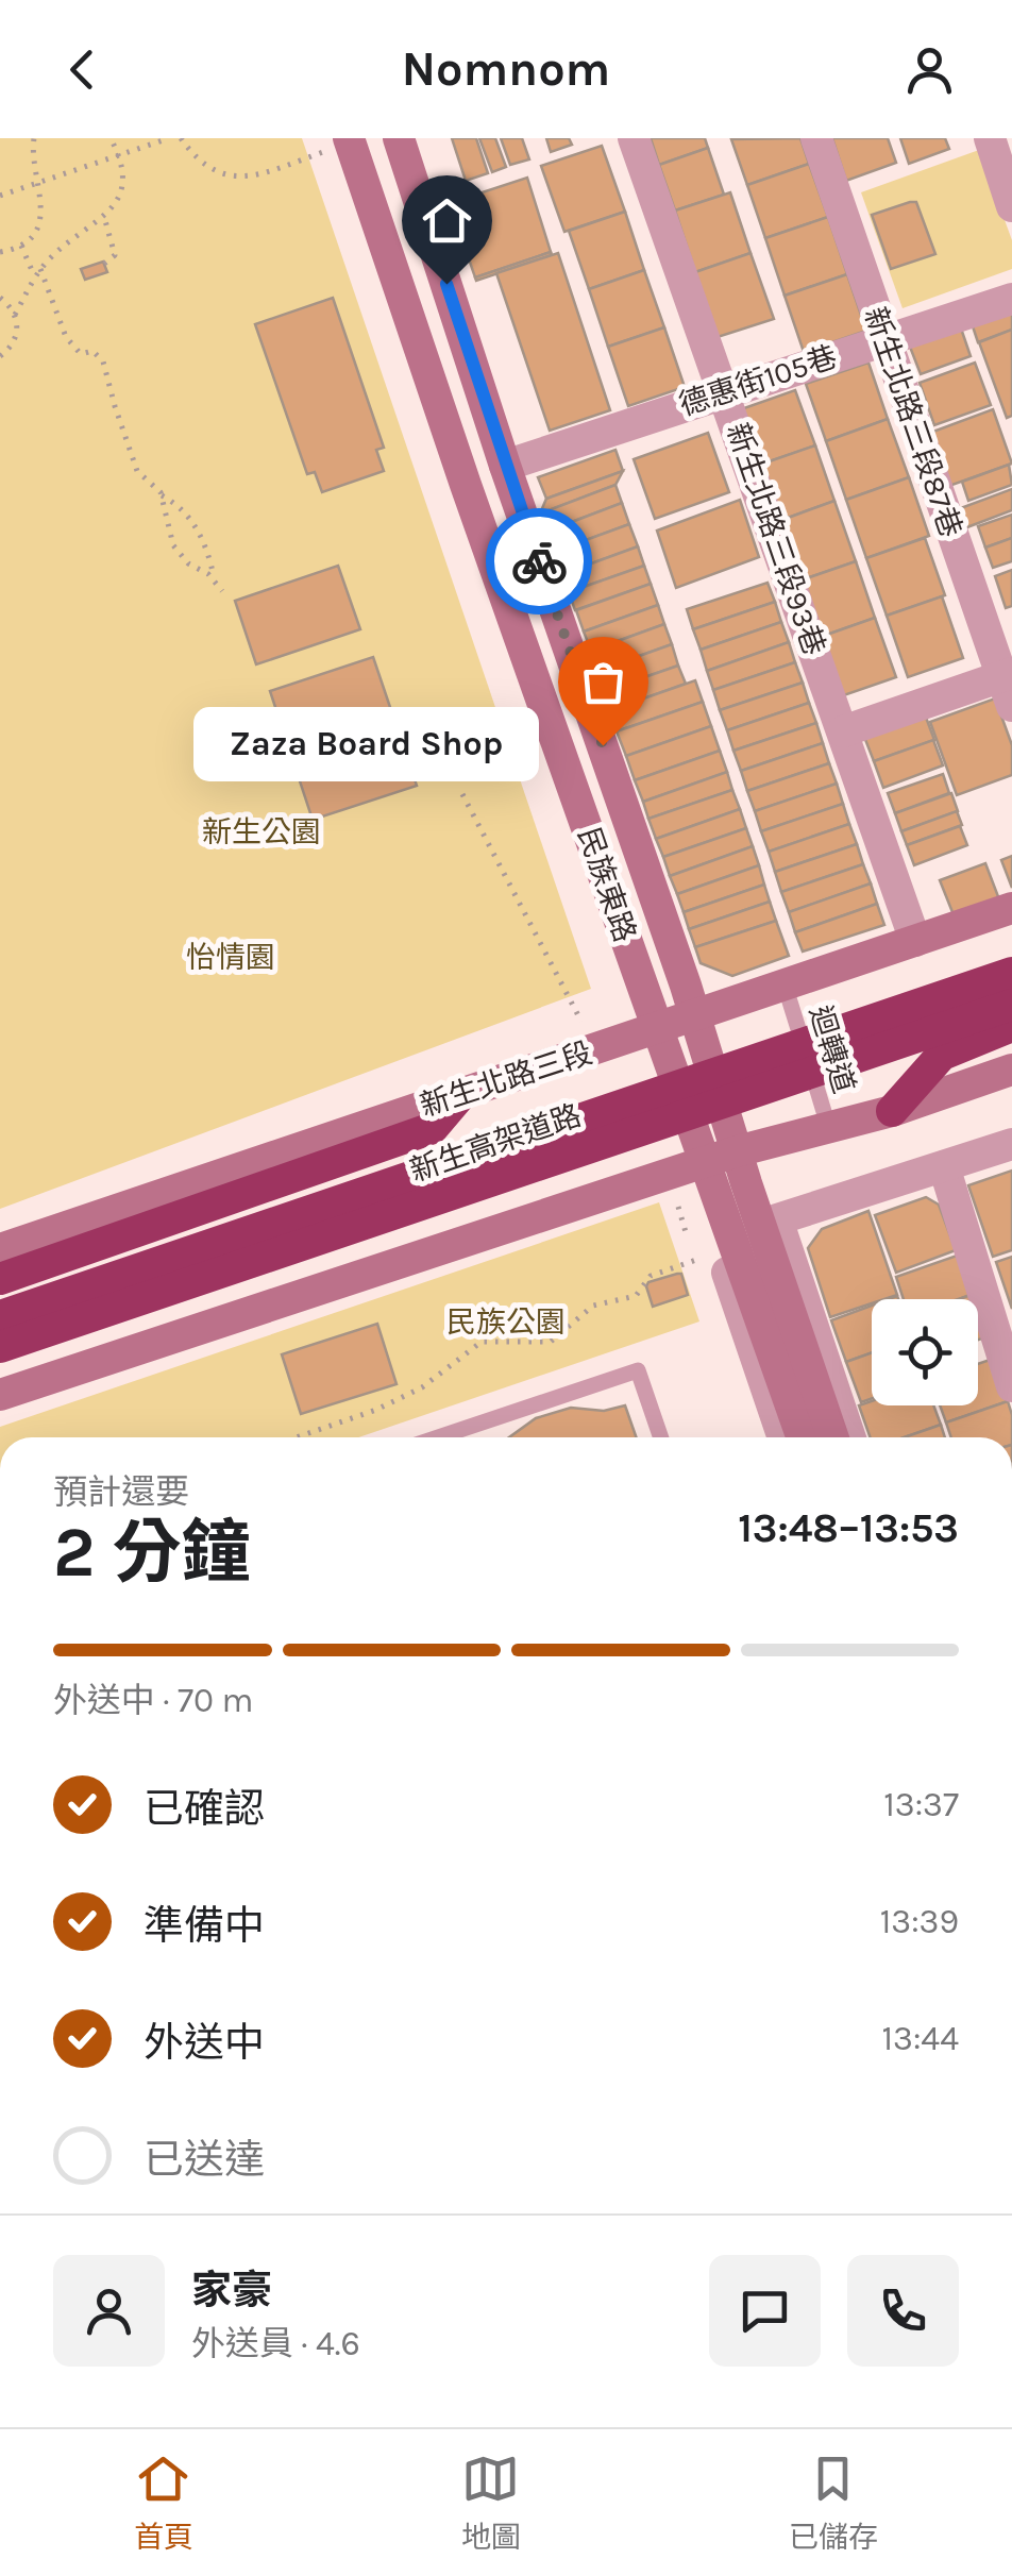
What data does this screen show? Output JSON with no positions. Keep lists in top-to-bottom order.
{
  "streets": {
    "highway": ["新生高架道路"],
    "street": [
      "德惠街105巷",
      "新生北路三段87巷",
      "新生北路三段93巷",
      "民族東路",
      "新生北路三段"
    ],
    "lane": ["迴轉道"]
  },
  "crossings": [
    ["德惠街105巷", "新生北路三段87巷"],
    ["德惠街105巷", "新生北路三段93巷"],
    ["德惠街105巷", "民族東路"],
    ["新生北路三段93巷", "新生北路三段"],
    ["民族東路", "新生北路三段"],
    ["迴轉道", "新生北路三段"]
  ],
  "parks": ["新生公園", "怡情園", "民族公園"],
  "places": ["Zaza Board Shop"],
  "page": {
    "header": "Nomnom",
    "bubble": "Zaza Board Shop",
    "heading": ["2 分鐘", "預計還要", "13:48–13:53"],
    "panel": ["家豪", "外送員 · 4.6"],
    "bar": "外送中 · 70 m",
    "list": [
      ["已確認", "13:37"],
      ["準備中", "13:39"],
      ["外送中", "13:44"],
      "已送達"
    ],
    "tabs": ["首頁", "地圖", "已儲存"]
  }
}
